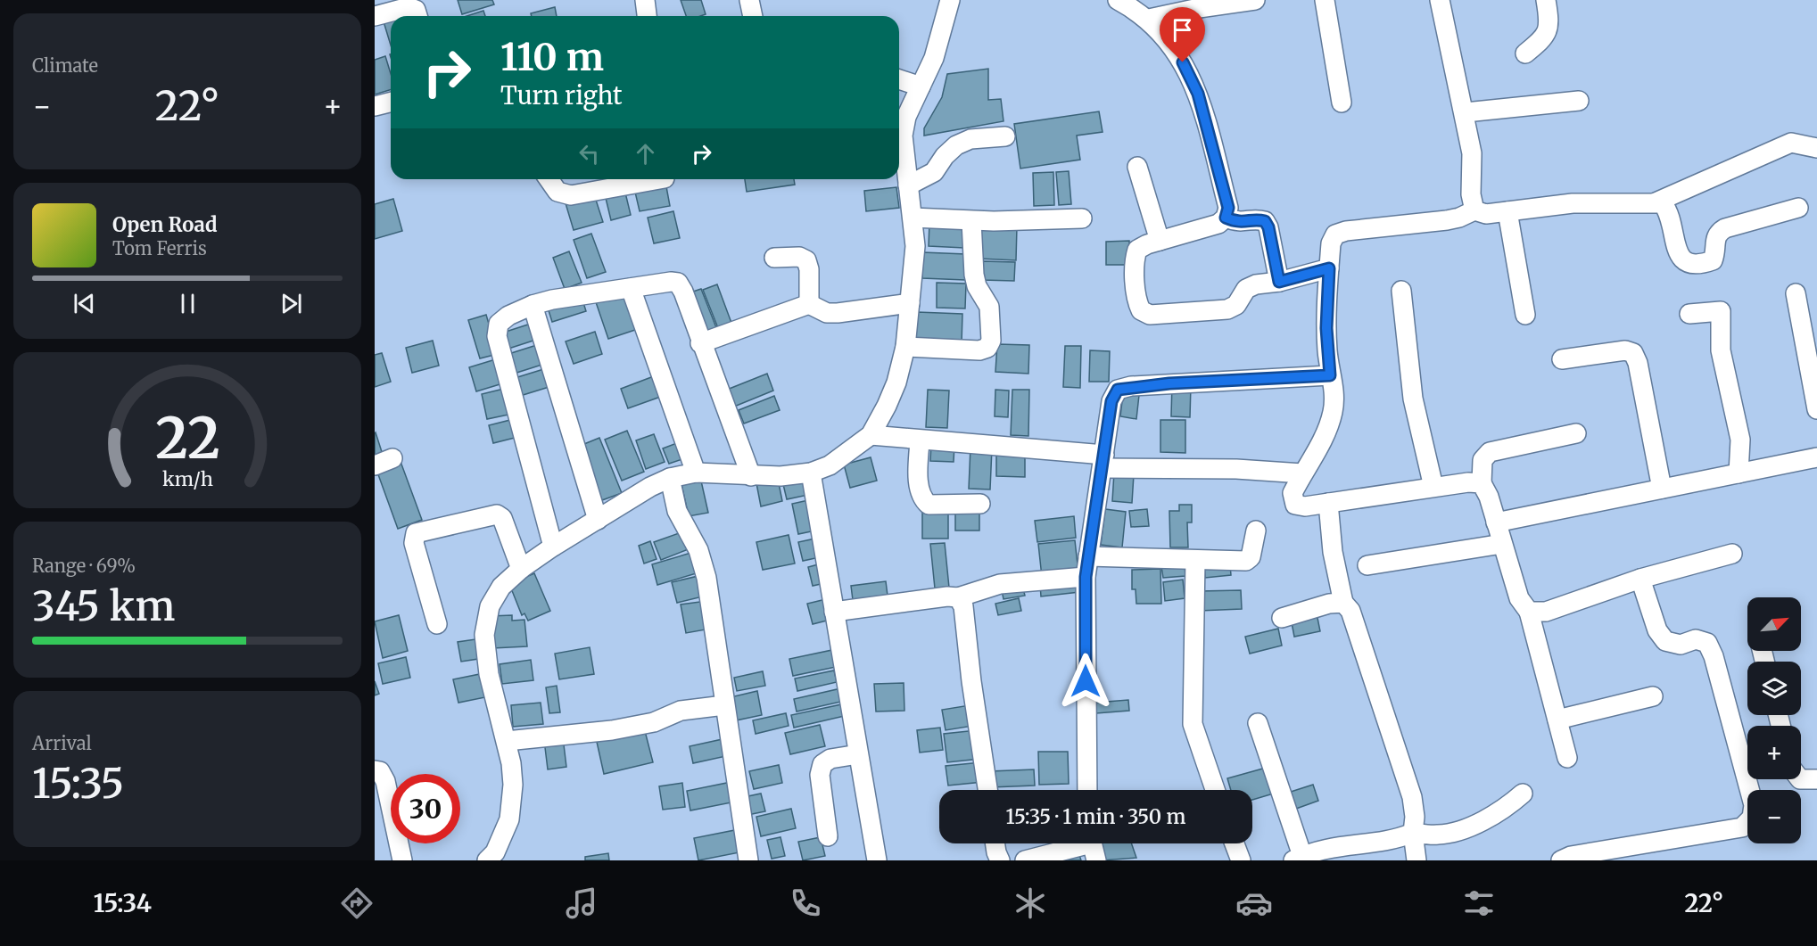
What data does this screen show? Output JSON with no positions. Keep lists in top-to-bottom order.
{
  "north": "top right",
  "page": {
    "tile": [
      "Climate",
      ["Range · 69%", "345 km"],
      ["Arrival", "15:35"]
    ],
    "turn": ["110 m", "Turn right"],
    "heat": ["−", "22°", "+"],
    "song": ["Open Road", "Tom Ferris"],
    "map_buttons": ["+", "−"],
    "limit": "30",
    "trip": "15:35 · 1 min · 350 m",
    "tabs": ["15:34", "22°"],
    "gauge": ["22", "km/h"]
  }
}
